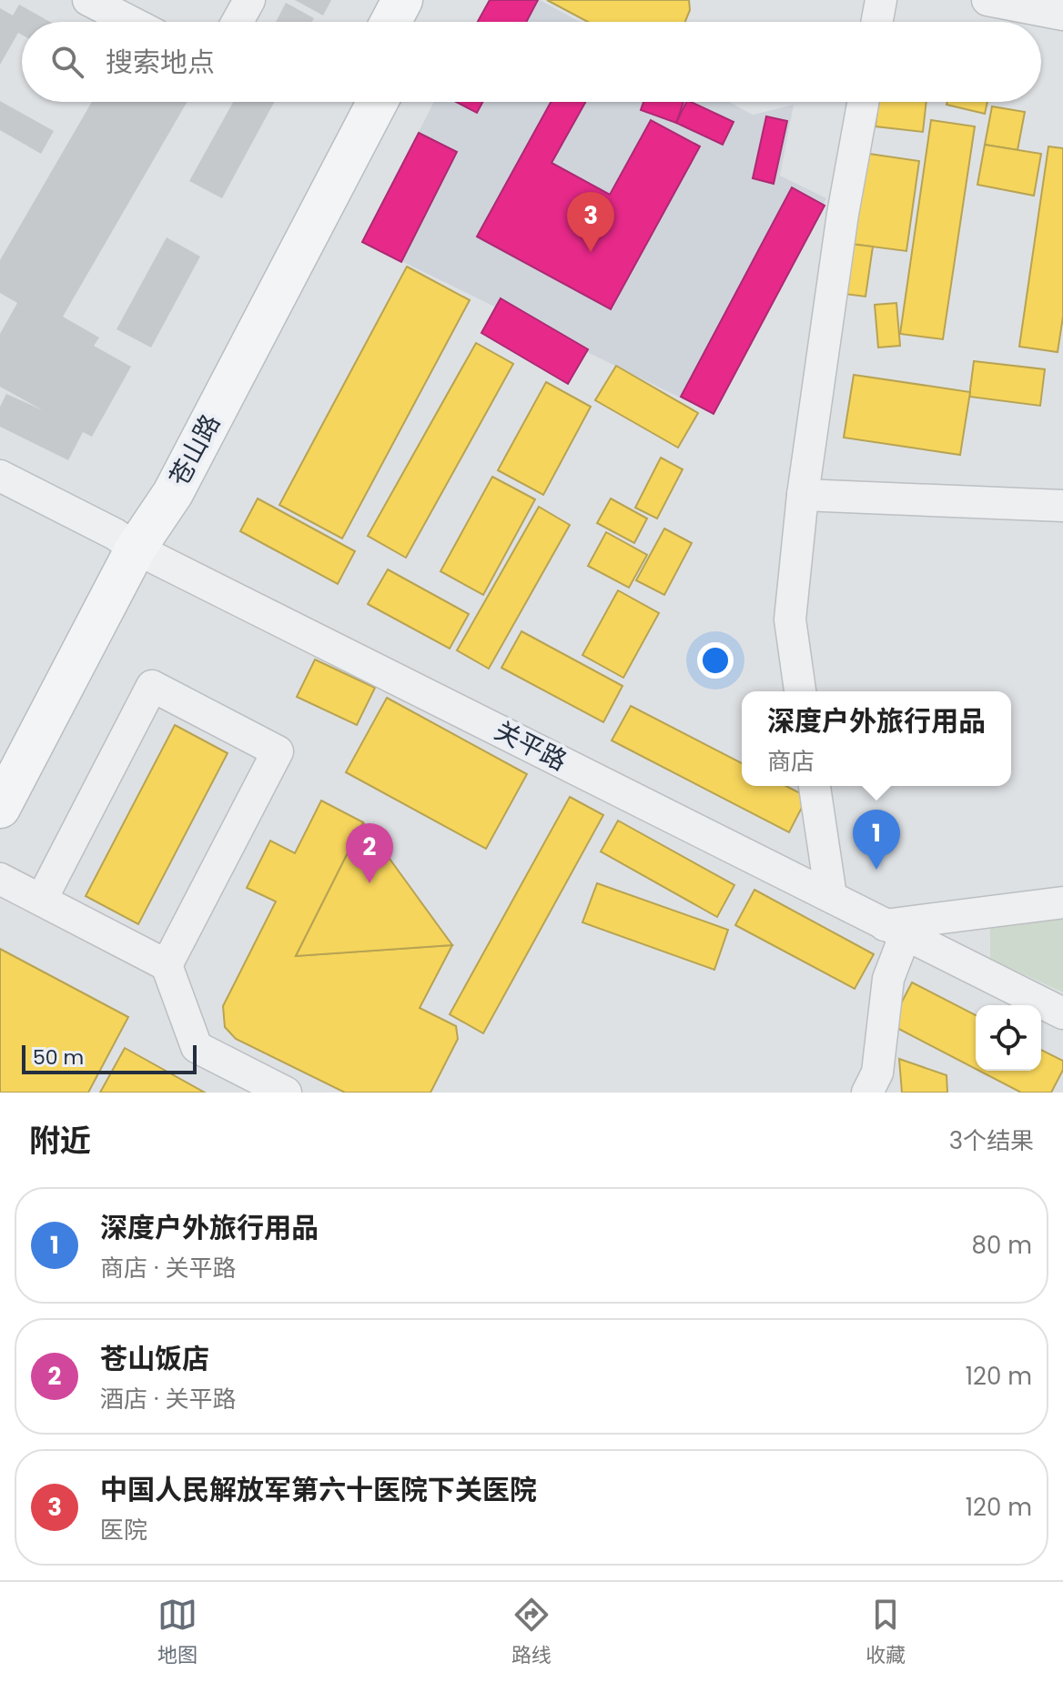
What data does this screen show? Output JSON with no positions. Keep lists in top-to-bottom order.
{
  "streets": {
    "main road": ["苍山路"],
    "street": ["关平路"]
  },
  "crossings": [
    ["苍山路", "关平路"]
  ],
  "scale_bar": "50 m",
  "page": {
    "search": "搜索地点",
    "pins": ["3", "1", "2"],
    "popup": ["深度户外旅行用品", "商店"],
    "scale": "50 m",
    "heading": ["附近", "3个结果"],
    "list": [
      {
        "mark": "1",
        "name": "深度户外旅行用品",
        "note": "商店 · 关平路",
        "value": "80 m"
      },
      {
        "mark": "2",
        "name": "苍山饭店",
        "note": "酒店 · 关平路",
        "value": "120 m"
      },
      {
        "mark": "3",
        "name": "中国人民解放军第六十医院下关医院",
        "note": "医院",
        "value": "120 m"
      }
    ],
    "nav": ["地图", "路线", "收藏"]
  }
}
